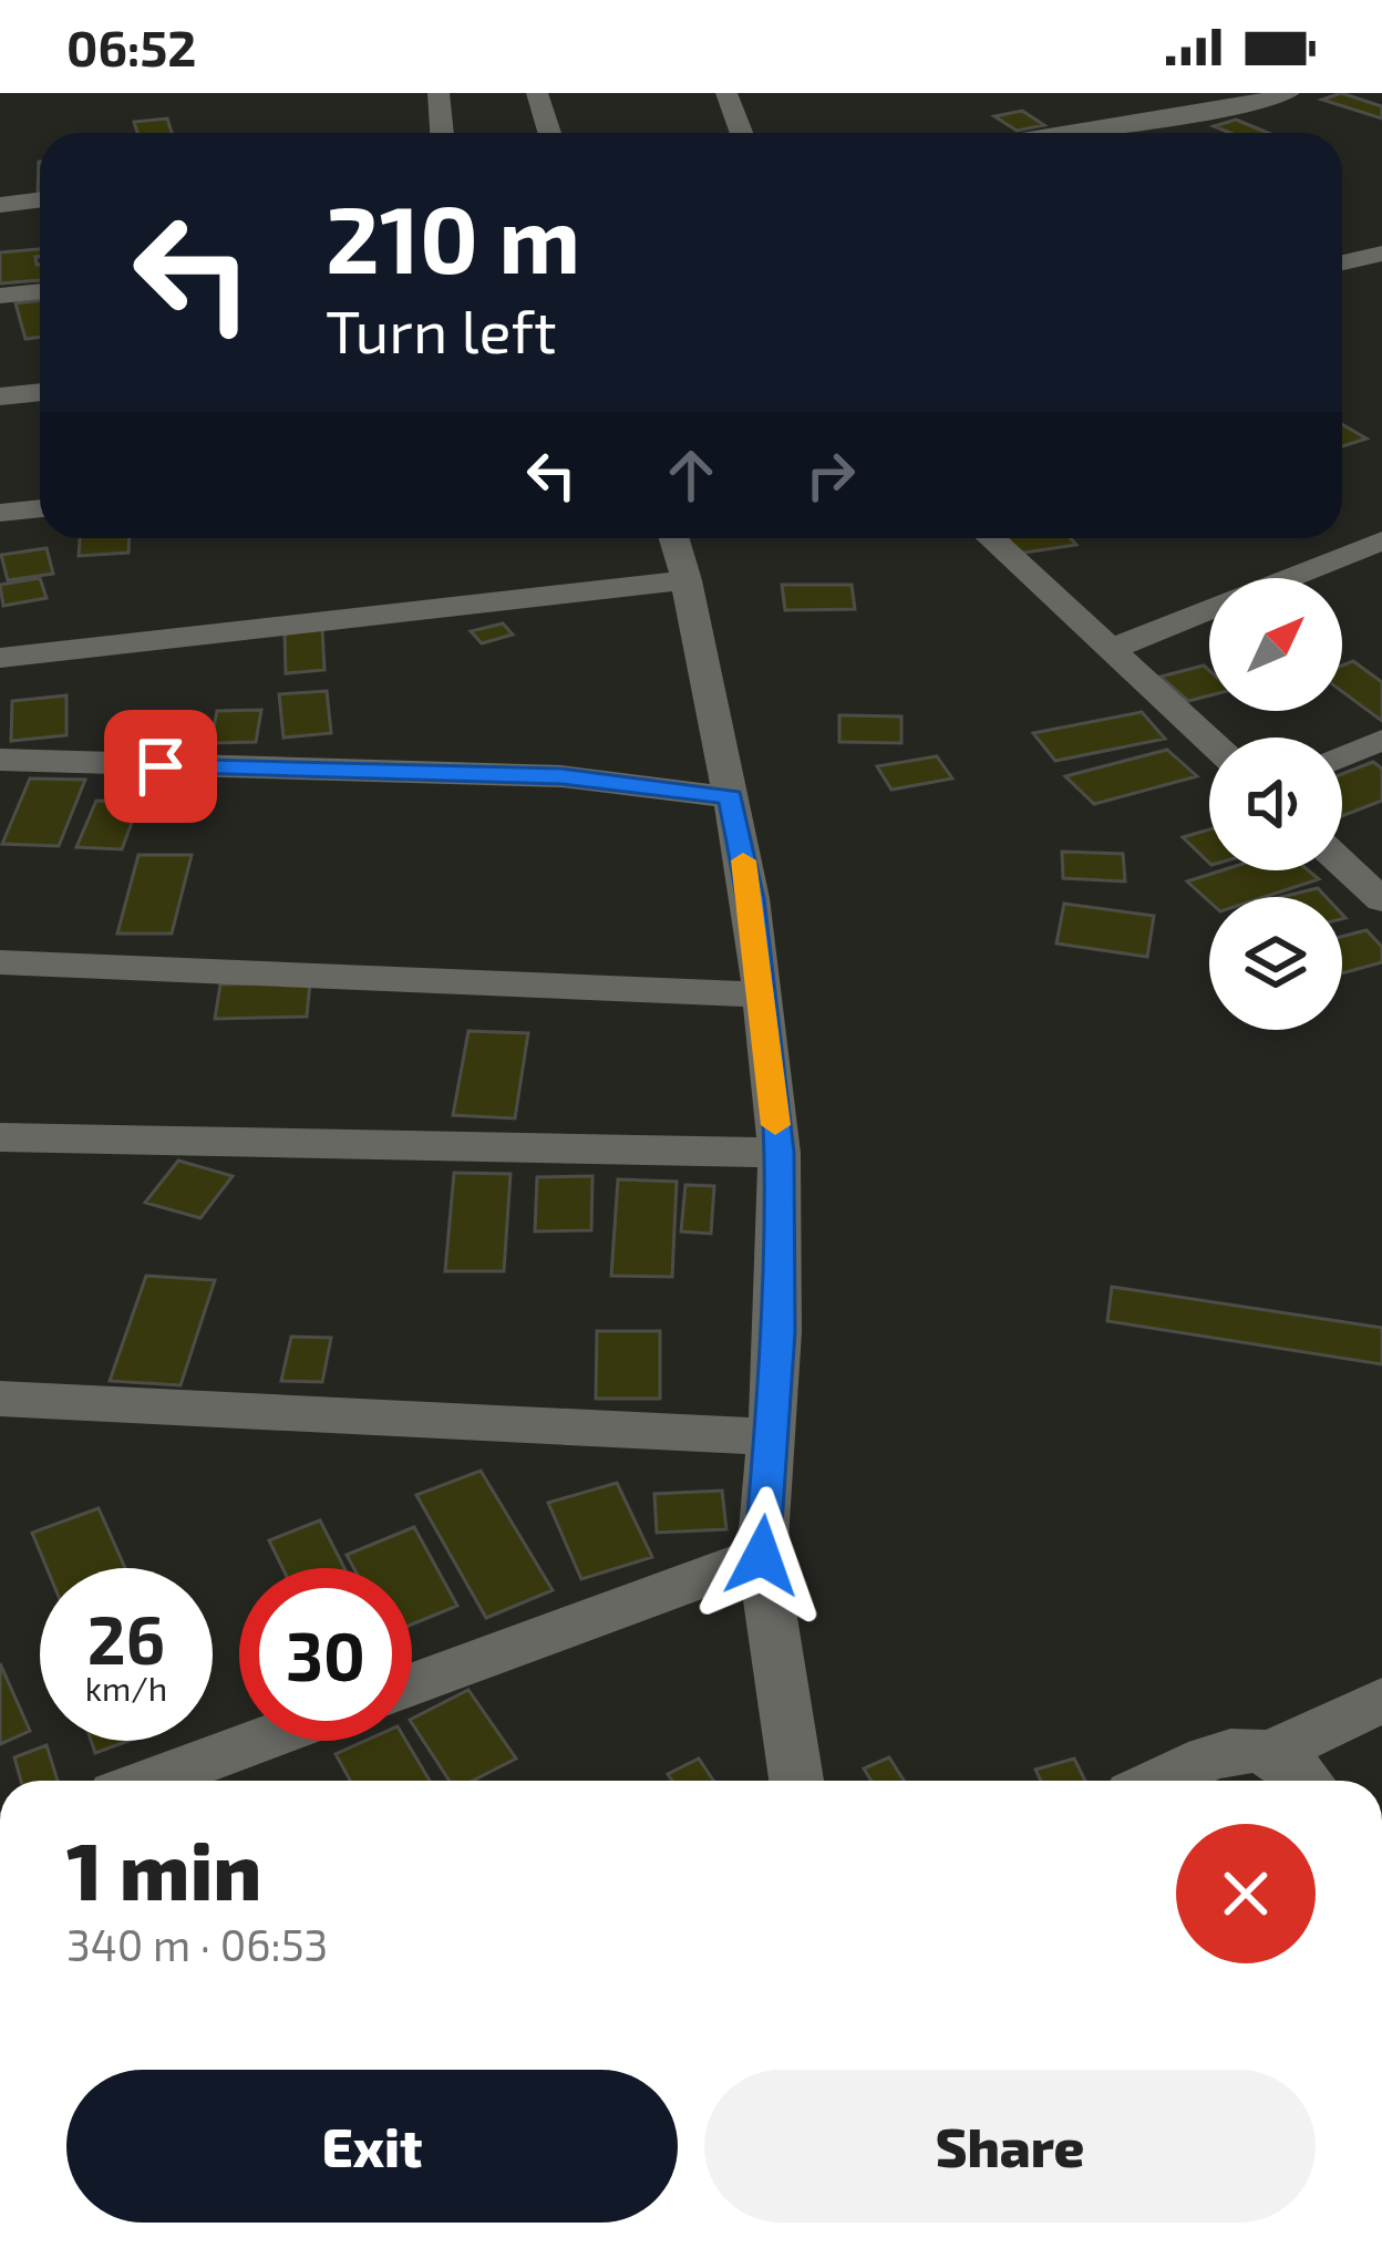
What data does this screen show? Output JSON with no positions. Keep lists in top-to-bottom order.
{
  "north": "top right",
  "page": {
    "status": "06:52",
    "turn": ["210 m", "Turn left"],
    "speed": "26 km/h",
    "limit": "30",
    "heading": ["1 min", "340 m · 06:53"],
    "buttons": ["Exit", "Share"]
  }
}
